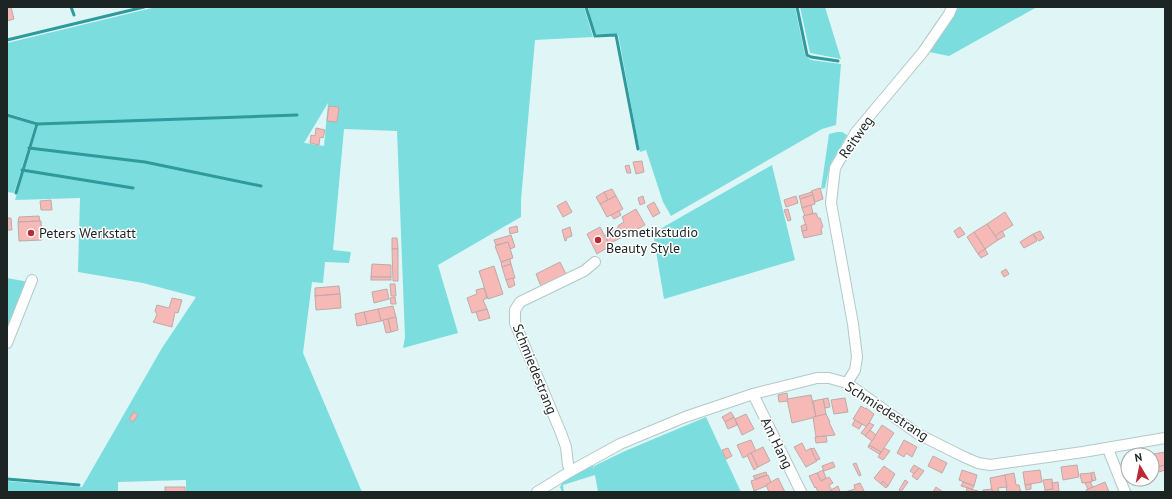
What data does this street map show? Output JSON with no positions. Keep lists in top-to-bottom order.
{
  "streets": {
    "street": ["Reitweg", "Schmiedestrang", "Am Hang"]
  },
  "crossings": [
    ["Reitweg", "Schmiedestrang"],
    ["Schmiedestrang", "Am Hang"]
  ],
  "places": ["Peters Werkstatt", "Kosmetikstudio Beauty Style"],
  "north": "top"
}
